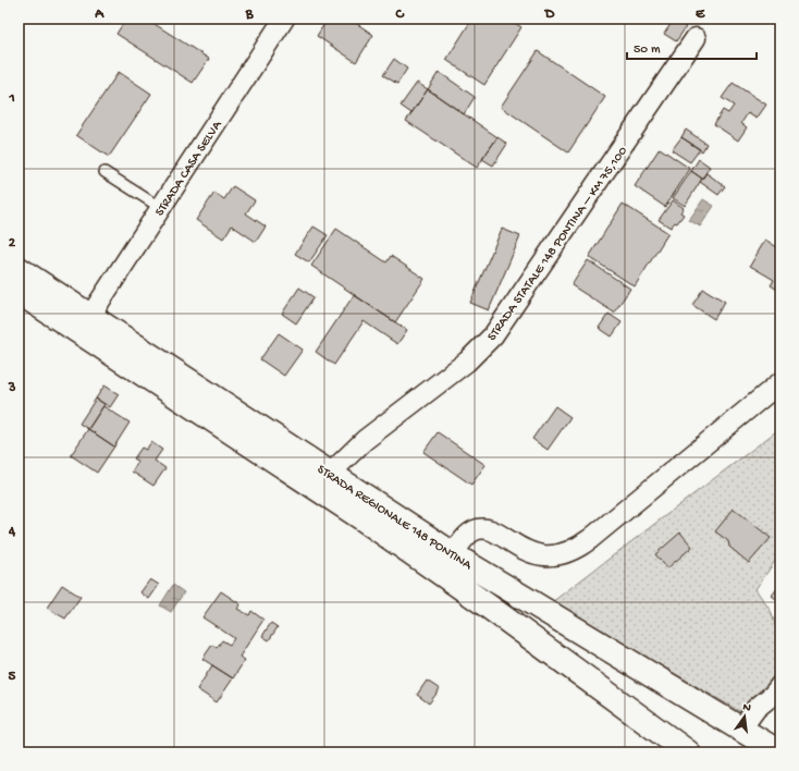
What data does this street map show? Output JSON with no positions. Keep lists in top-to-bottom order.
{
  "streets": {
    "main road": ["STRADA REGIONALE 148 PONTINA"],
    "street": ["STRADA CASA SELVA", "STRADA STATALE 148 PONTINA – KM 75,100"]
  },
  "crossings": [
    ["STRADA CASA SELVA", "STRADA REGIONALE 148 PONTINA"],
    ["STRADA STATALE 148 PONTINA – KM 75,100", "STRADA REGIONALE 148 PONTINA"]
  ],
  "scale_bar": "50 m",
  "north": "top",
  "grid": {
    "columns": [
      "A",
      "B",
      "C",
      "D",
      "E"
    ],
    "rows": [
      "1",
      "2",
      "3",
      "4",
      "5"
    ]
  }
}
